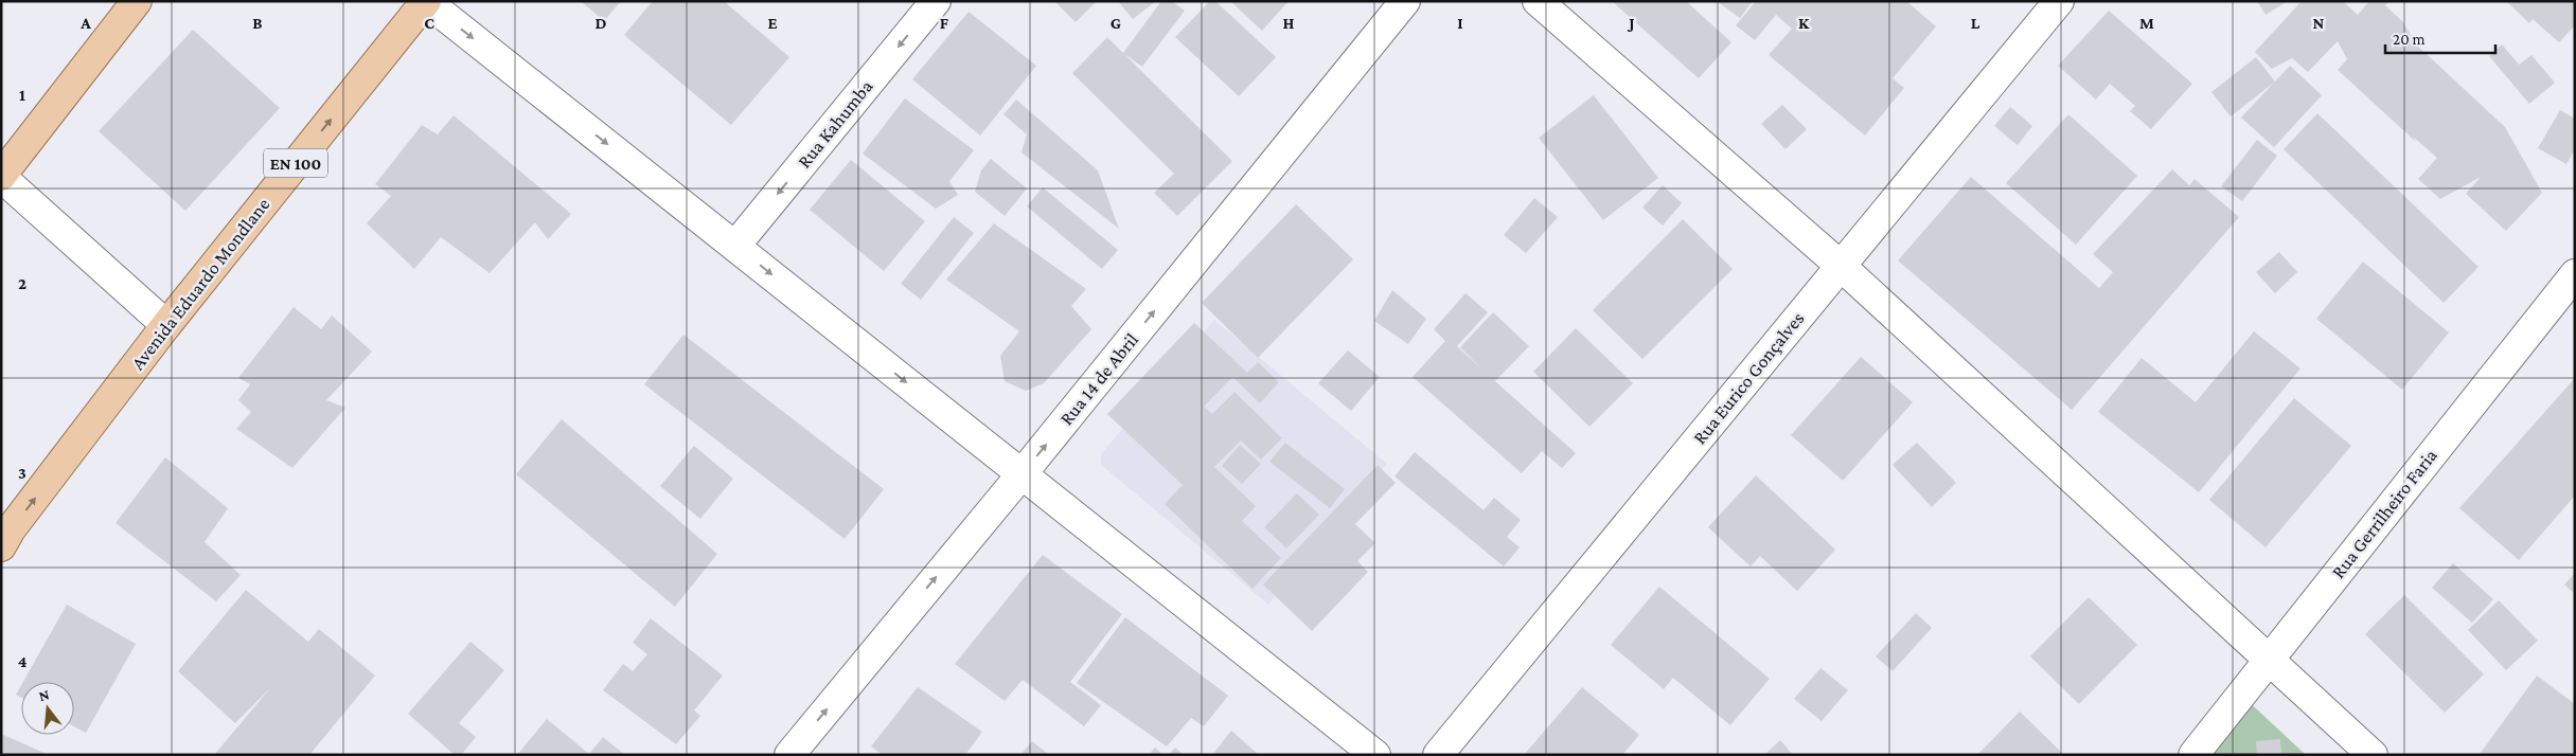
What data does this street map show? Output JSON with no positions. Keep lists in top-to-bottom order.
{
  "streets": {
    "main road": ["EN 100", "Avenida Eduardo Mondlane"],
    "street": [
      "Rua Kahumba",
      "Rua Eurico Gonçalves",
      "Rua 14 de Abril",
      "Rua Gerrilheiro Faria"
    ]
  },
  "one_way": ["Rua Kahumba", "Rua 14 de Abril"],
  "scale_bar": "20 m",
  "north": "top",
  "grid": {
    "columns": [
      "A",
      "B",
      "C",
      "D",
      "E",
      "F",
      "G",
      "H",
      "I",
      "J",
      "K",
      "L",
      "M",
      "N"
    ],
    "rows": [
      "1",
      "2",
      "3",
      "4"
    ]
  }
}
